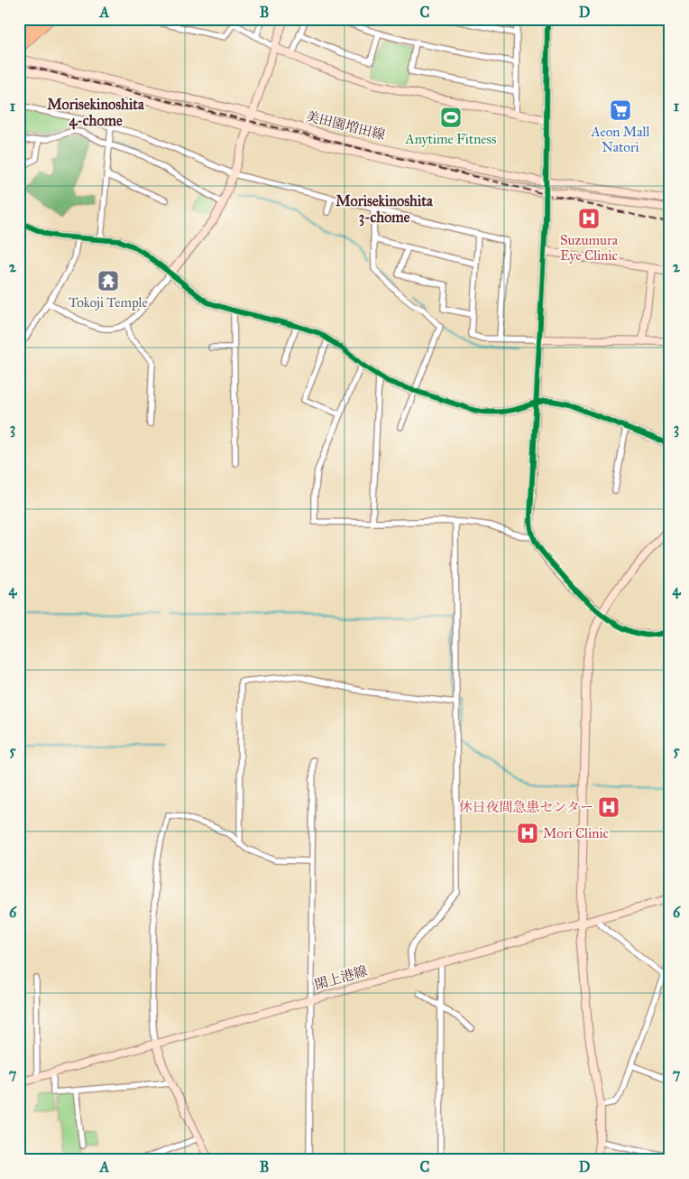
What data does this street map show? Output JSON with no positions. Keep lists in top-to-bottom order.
{
  "streets": {
    "street": ["美田園増田線", "閖上港線"]
  },
  "districts": ["Morisekinoshita 4-chome", "Morisekinoshita 3-chome"],
  "places": {
    "supermarket": ["Aeon Mall Natori"],
    "sports": ["Anytime Fitness"],
    "hospital": ["Suzumura Eye Clinic", "休日夜間急患センター", "Mori Clinic"],
    "temple": ["Tokoji Temple"]
  },
  "grid": {
    "columns": [
      "A",
      "B",
      "C",
      "D"
    ],
    "rows": [
      "1",
      "2",
      "3",
      "4",
      "5",
      "6",
      "7"
    ]
  }
}
